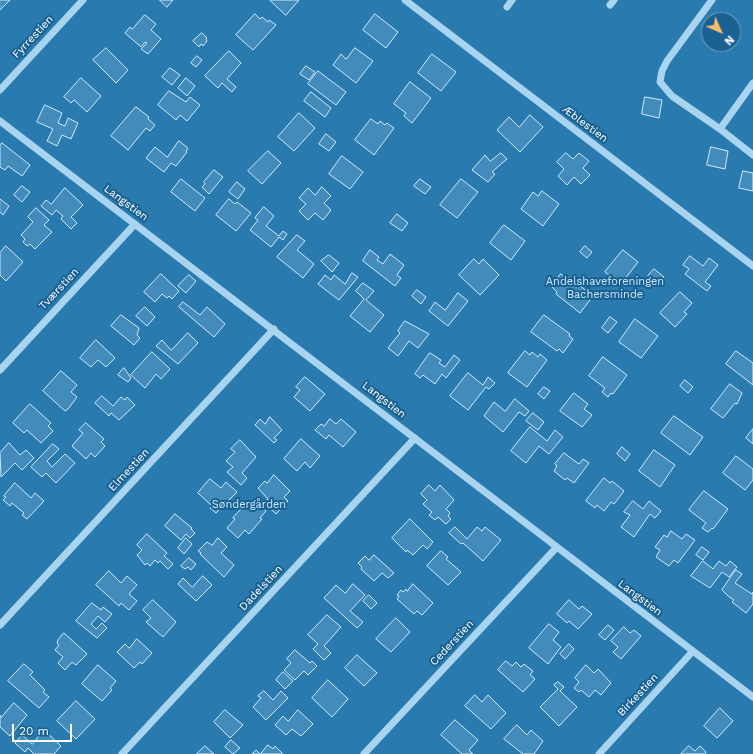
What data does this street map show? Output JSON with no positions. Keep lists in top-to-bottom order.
{
  "streets": {
    "lane": [
      "Fyrrestien",
      "Æblestien",
      "Langstien",
      "Tværstien",
      "Elmestien",
      "Dadelstien",
      "Cederstien",
      "Birkestien"
    ]
  },
  "crossings": [
    ["Langstien", "Tværstien"],
    ["Langstien", "Elmestien"],
    ["Langstien", "Dadelstien"],
    ["Langstien", "Cederstien"],
    ["Langstien", "Birkestien"]
  ],
  "parks": ["Andelshaveforeningen Bachersminde", "Søndergården"],
  "scale_bar": "20 m",
  "north": "bottom right"
}
